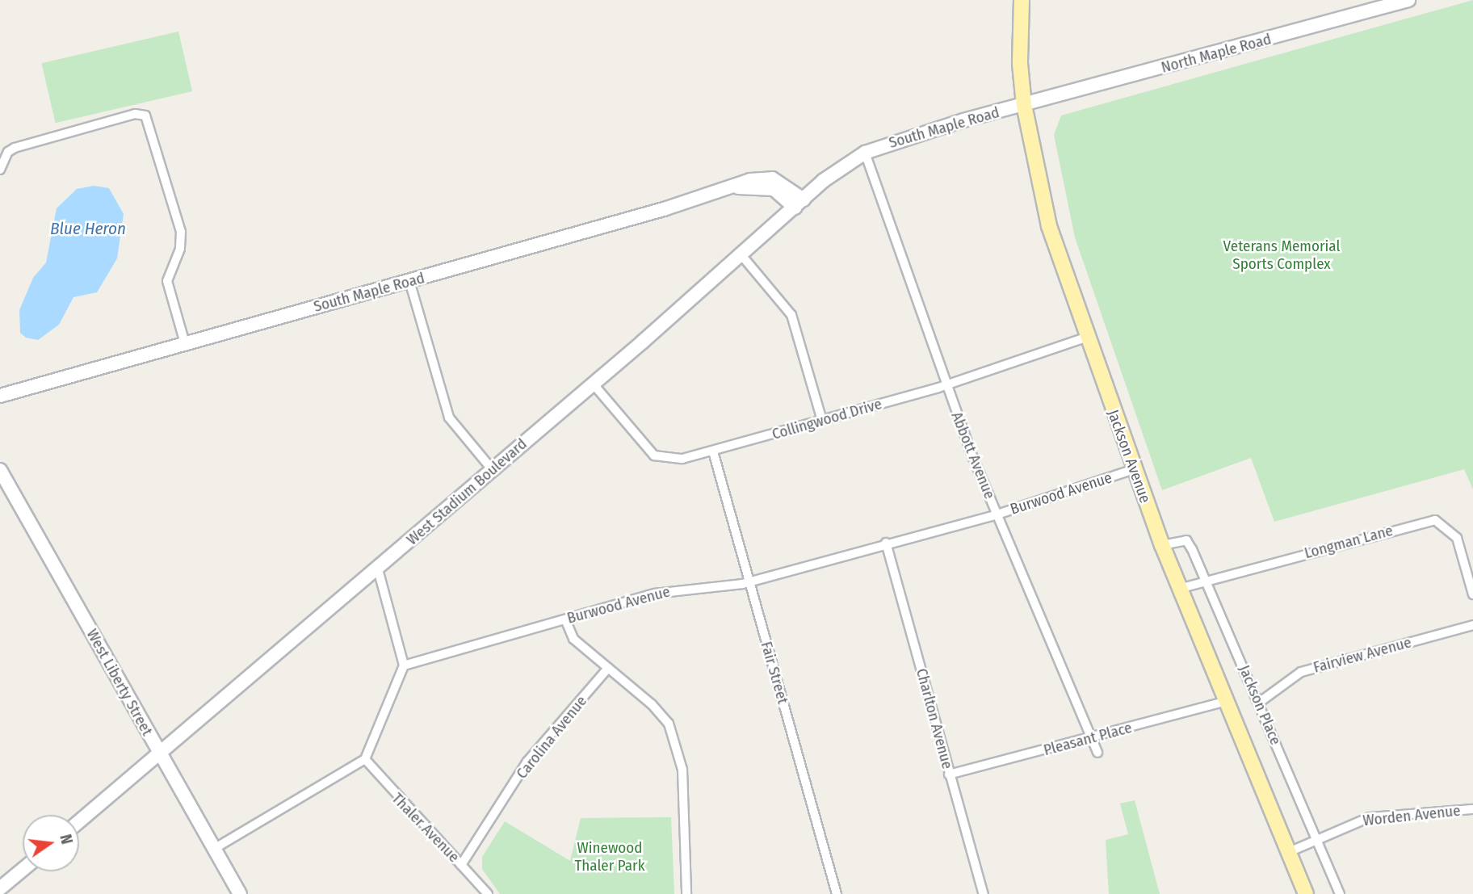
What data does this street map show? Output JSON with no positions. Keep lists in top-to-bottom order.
{
  "streets": {
    "main road": [
      "North Maple Road",
      "South Maple Road",
      "Jackson Avenue",
      "West Stadium Boulevard",
      "West Liberty Street"
    ],
    "street": [
      "Collingwood Drive",
      "Abbott Avenue",
      "Burwood Avenue",
      "Longman Lane",
      "Fairview Avenue",
      "Fair Street",
      "Jackson Place",
      "Charlton Avenue",
      "Carolina Avenue",
      "Pleasant Place",
      "Worden Avenue",
      "Thaler Avenue"
    ]
  },
  "crossings": [
    ["North Maple Road", "South Maple Road"],
    ["North Maple Road", "Jackson Avenue"],
    ["South Maple Road", "Abbott Avenue"],
    ["South Maple Road", "Jackson Avenue"],
    ["South Maple Road", "West Stadium Boulevard"],
    ["Collingwood Drive", "Abbott Avenue"],
    ["Collingwood Drive", "Jackson Avenue"],
    ["Collingwood Drive", "West Stadium Boulevard"],
    ["Collingwood Drive", "Fair Street"],
    ["Abbott Avenue", "West Stadium Boulevard"],
    ["Abbott Avenue", "Burwood Avenue"],
    ["Abbott Avenue", "Pleasant Place"],
    ["Jackson Avenue", "Burwood Avenue"],
    ["Jackson Avenue", "Longman Lane"],
    ["Jackson Avenue", "Jackson Place"],
    ["Jackson Avenue", "Pleasant Place"],
    ["Jackson Avenue", "Worden Avenue"],
    ["West Stadium Boulevard", "West Liberty Street"],
    ["Burwood Avenue", "Fair Street"],
    ["Burwood Avenue", "Charlton Avenue"],
    ["Longman Lane", "Jackson Place"],
    ["Fairview Avenue", "Jackson Place"],
    ["Jackson Place", "Worden Avenue"],
    ["Charlton Avenue", "Pleasant Place"],
    ["Carolina Avenue", "Thaler Avenue"]
  ],
  "water": ["Blue Heron"],
  "parks": ["Veterans Memorial Sports Complex", "Winewood Thaler Park"],
  "north": "right"
}
